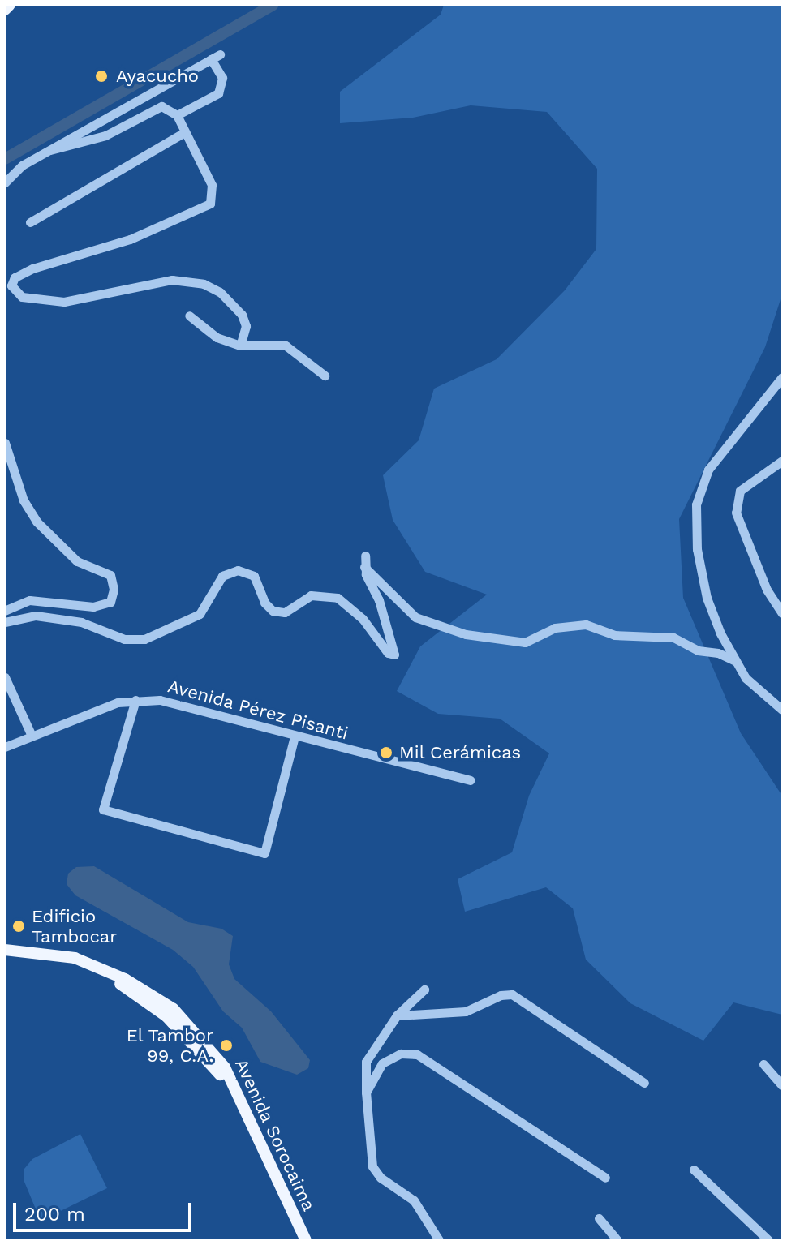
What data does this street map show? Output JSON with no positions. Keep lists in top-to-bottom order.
{
  "streets": {
    "main road": ["Avenida Sorocaima"],
    "street": ["Avenida Pérez Pisanti"]
  },
  "places": [
    "Ayacucho",
    "Mil Cerámicas",
    "Edificio Tambocar",
    "El Tambor 99, C.A."
  ],
  "scale_bar": "200 m"
}
